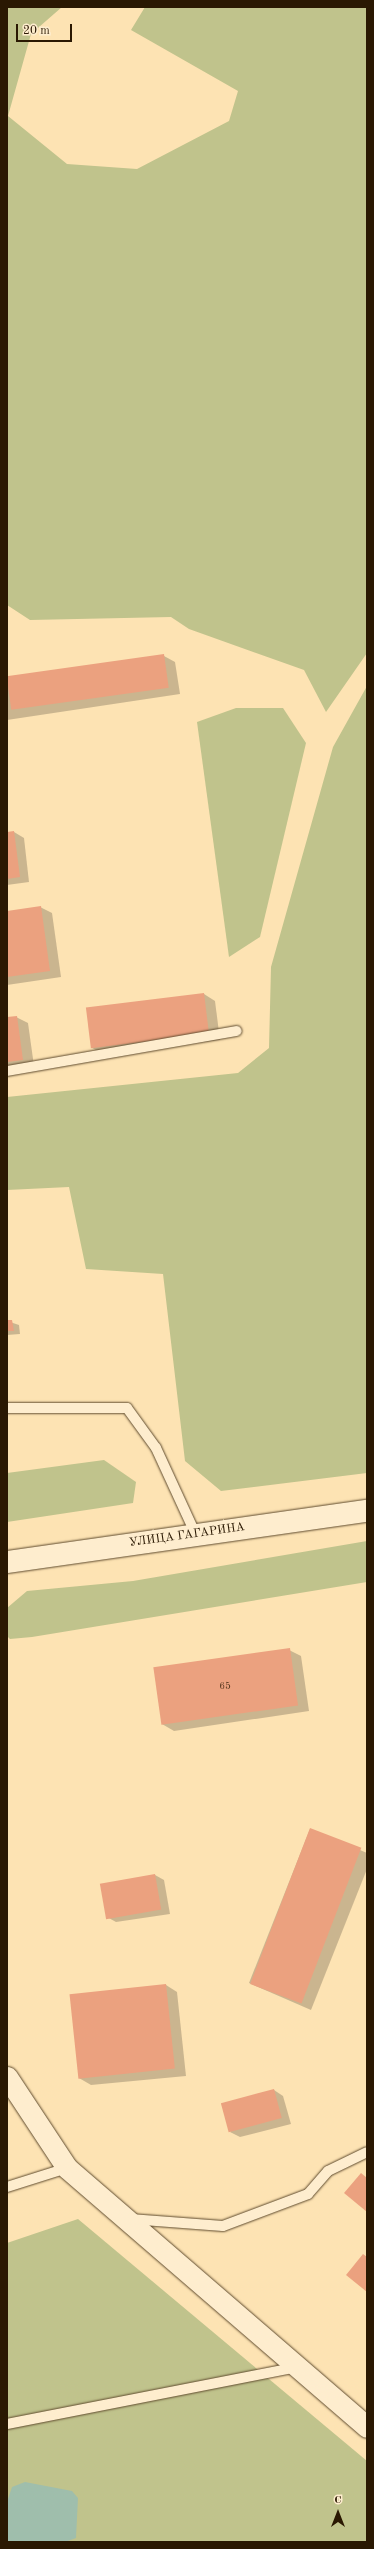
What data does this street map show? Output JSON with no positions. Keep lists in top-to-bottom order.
{
  "streets": {
    "main road": ["УЛИЦА ГАГАРИНА"]
  },
  "house_numbers": ["65"],
  "scale_bar": "20 m",
  "north": "top"
}
